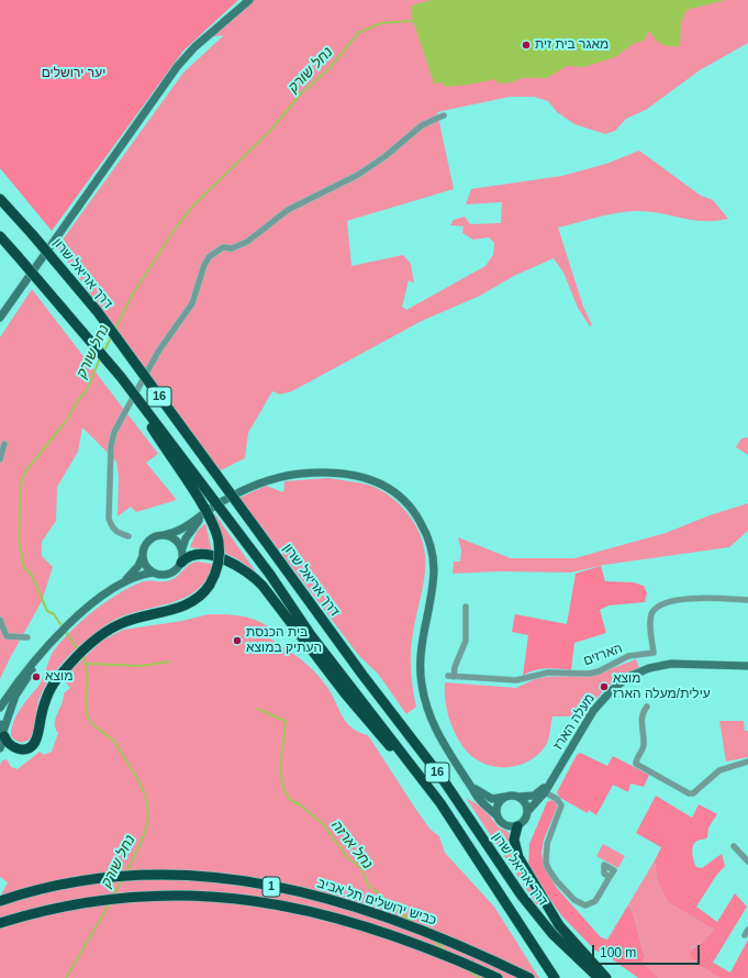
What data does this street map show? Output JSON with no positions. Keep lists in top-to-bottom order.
{
  "streets": {
    "highway": [
      "דרך אריאל שרון",
      "16",
      "1",
      "כביש ירושלים תל אביב"
    ],
    "main road": ["מעלה הארז"],
    "street": ["הארזים"]
  },
  "water": ["נחל שורק", "נחל ארזה"],
  "parks": ["יער ירושלים"],
  "places": [
    "מאגר בית זית",
    "בית הכנסת העתיק במוצא",
    "מוצא",
    "מוצא עילית/מעלה הארז"
  ],
  "scale_bar": "100 m"
}
